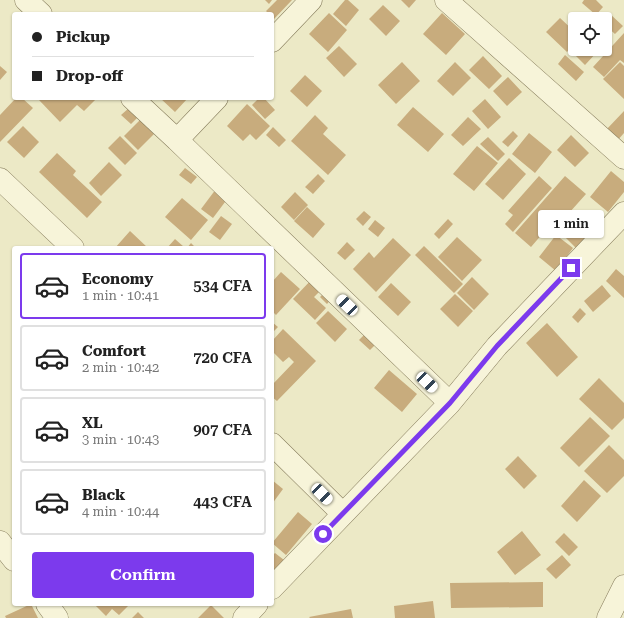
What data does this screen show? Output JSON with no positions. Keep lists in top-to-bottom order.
{
  "page": {
    "banner": ["Pickup", "Drop-off"],
    "bubble": "1 min",
    "list": [
      {
        "name": "Economy",
        "note": "1 min · 10:41",
        "value": "534 CFA"
      },
      {
        "name": "Comfort",
        "note": "2 min · 10:42",
        "value": "720 CFA"
      },
      {
        "name": "XL",
        "note": "3 min · 10:43",
        "value": "907 CFA"
      },
      {
        "name": "Black",
        "note": "4 min · 10:44",
        "value": "443 CFA"
      }
    ],
    "buttons": "Confirm"
  }
}
